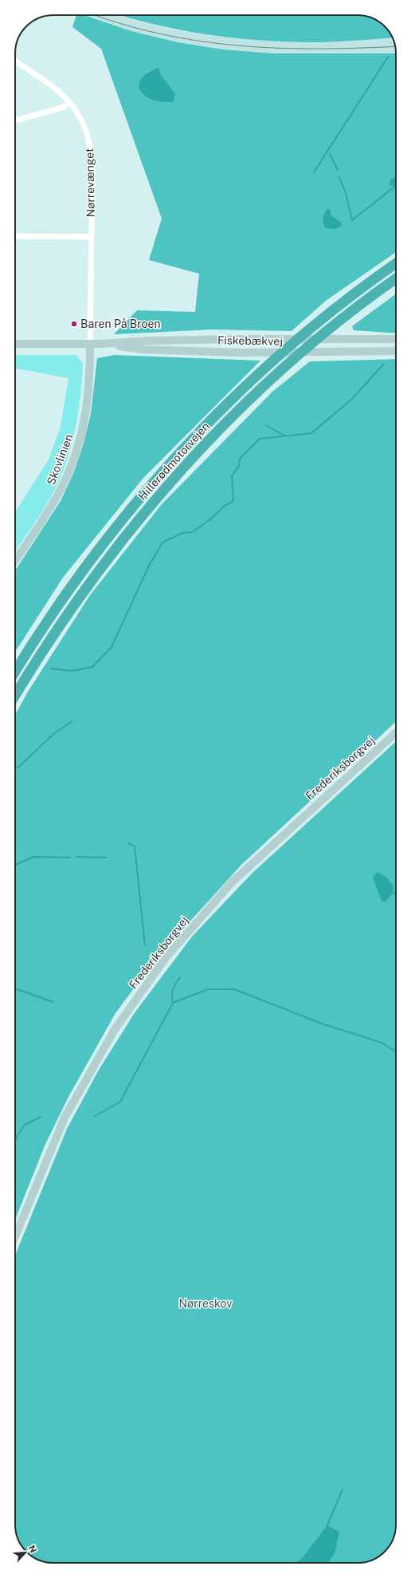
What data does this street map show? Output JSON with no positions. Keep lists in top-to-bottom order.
{
  "streets": {
    "highway": ["Hillerødmotorvejen"],
    "street": [
      "Nørrevænget",
      "Fiskebækvej",
      "Skovlinien",
      "Frederiksborgvej"
    ]
  },
  "crossings": [
    ["Nørrevænget", "Fiskebækvej"],
    ["Nørrevænget", "Skovlinien"],
    ["Fiskebækvej", "Skovlinien"]
  ],
  "parks": ["Nørreskov"],
  "places": ["Baren På Broen"],
  "north": "top right"
}
